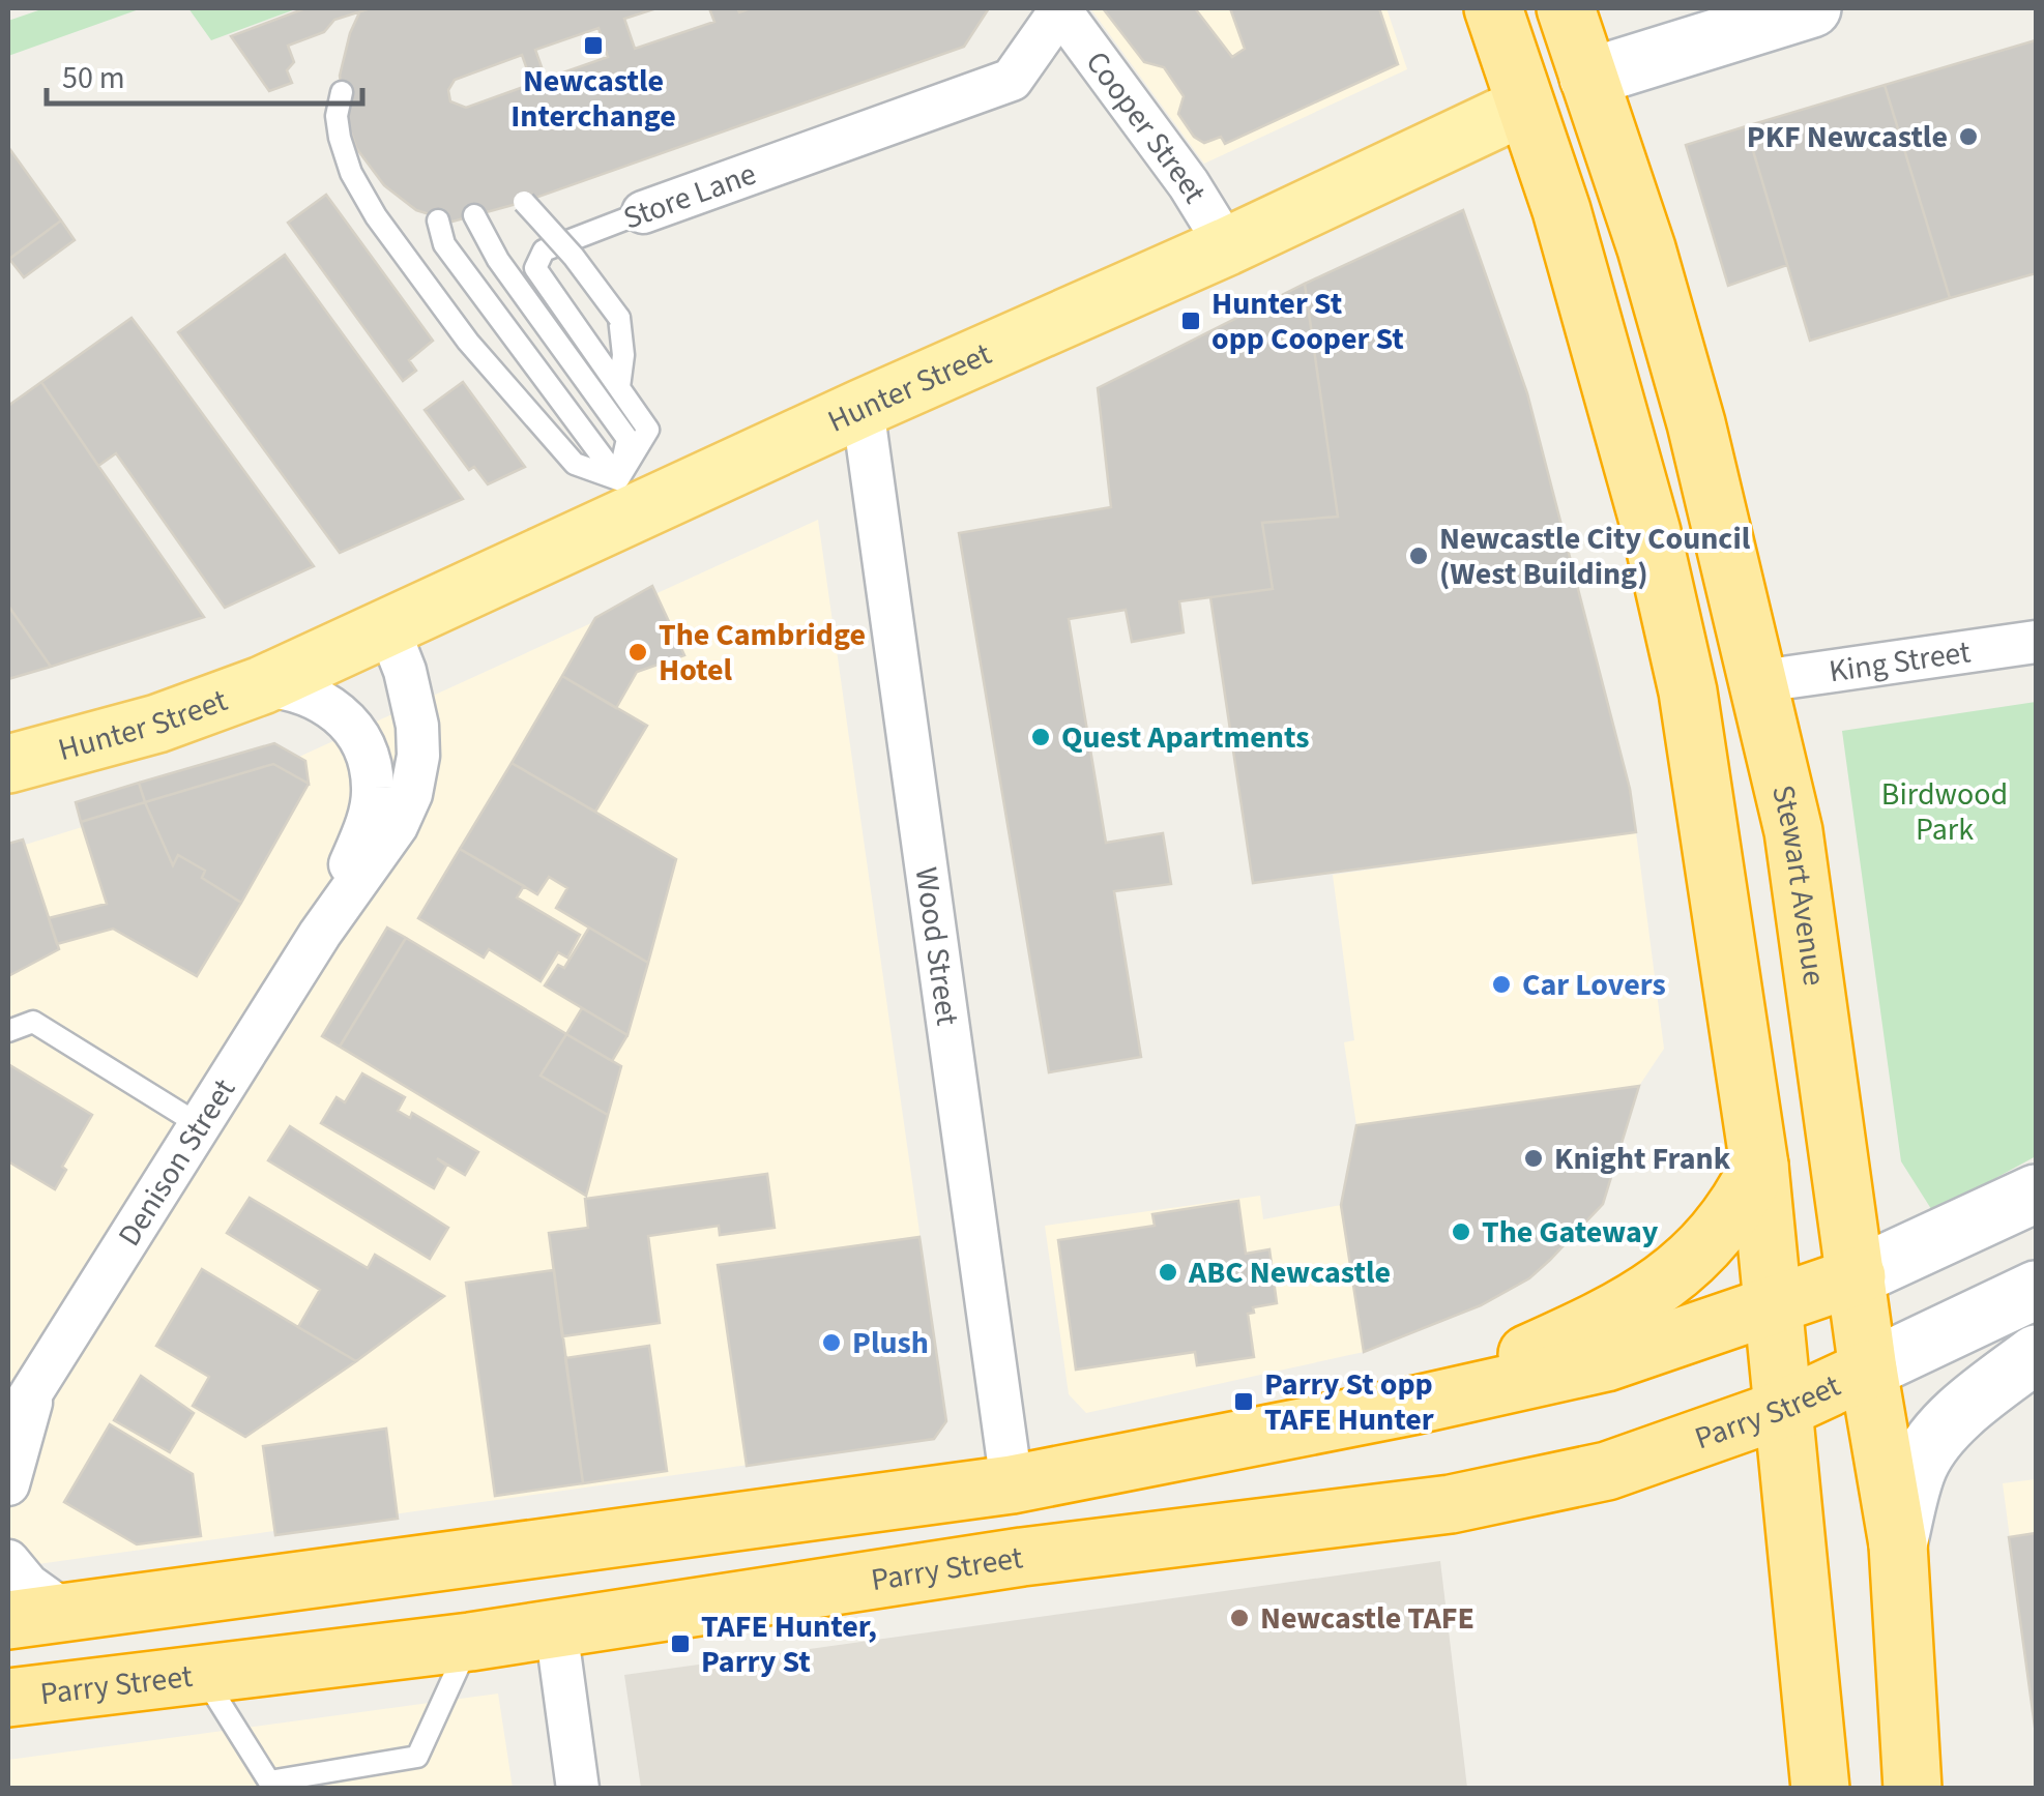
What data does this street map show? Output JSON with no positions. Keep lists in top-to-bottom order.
{
  "streets": {
    "highway": ["Hunter Street", "Stewart Avenue", "Parry Street"],
    "street": [
      "Cooper Street",
      "Store Lane",
      "King Street",
      "Wood Street",
      "Denison Street"
    ]
  },
  "crossings": [
    ["Cooper Street", "Store Lane"],
    ["Cooper Street", "Hunter Street"],
    ["Store Lane", "Hunter Street"],
    ["Hunter Street", "Stewart Avenue"],
    ["Hunter Street", "Wood Street"],
    ["Hunter Street", "Denison Street"],
    ["King Street", "Stewart Avenue"],
    ["Stewart Avenue", "Parry Street"]
  ],
  "parks": ["Birdwood Park"],
  "places": {
    "transit": [
      "Newcastle Interchange",
      "Hunter St opp Cooper St",
      "Parry St opp TAFE Hunter",
      "TAFE Hunter, Parry St"
    ],
    "other": [
      "PKF Newcastle",
      "Newcastle City Council (West Building)",
      "The Cambridge Hotel",
      "Quest Apartments",
      "Car Lovers",
      "Knight Frank",
      "The Gateway",
      "ABC Newcastle",
      "Plush",
      "Newcastle TAFE"
    ]
  },
  "scale_bar": "50 m"
}
